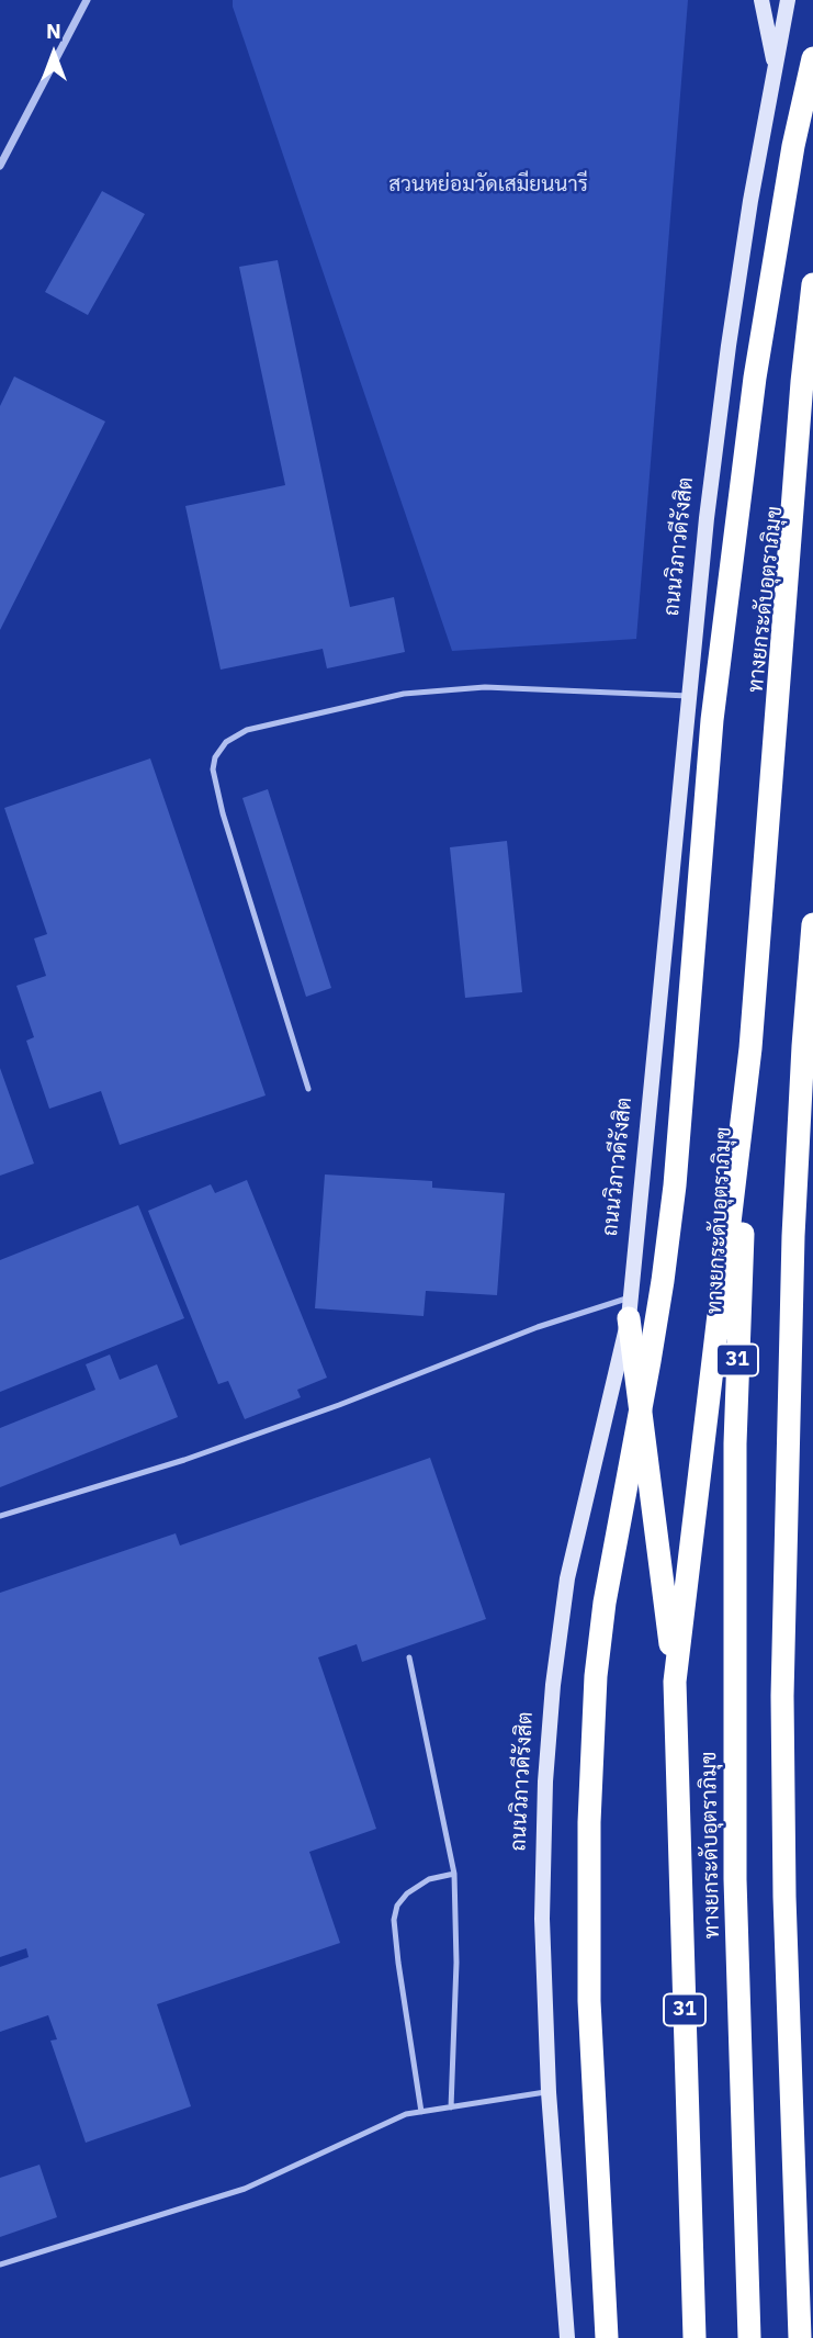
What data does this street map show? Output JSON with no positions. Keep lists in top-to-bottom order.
{
  "streets": {
    "highway": ["ทางยกระดับอุตราภิมุข", "31"],
    "main road": ["ถนนวิภาวดีรังสิต"]
  },
  "crossings": [
    ["ถนนวิภาวดีรังสิต", "31"]
  ],
  "parks": ["สวนหย่อมวัดเสมียนนารี"],
  "north": "top"
}
